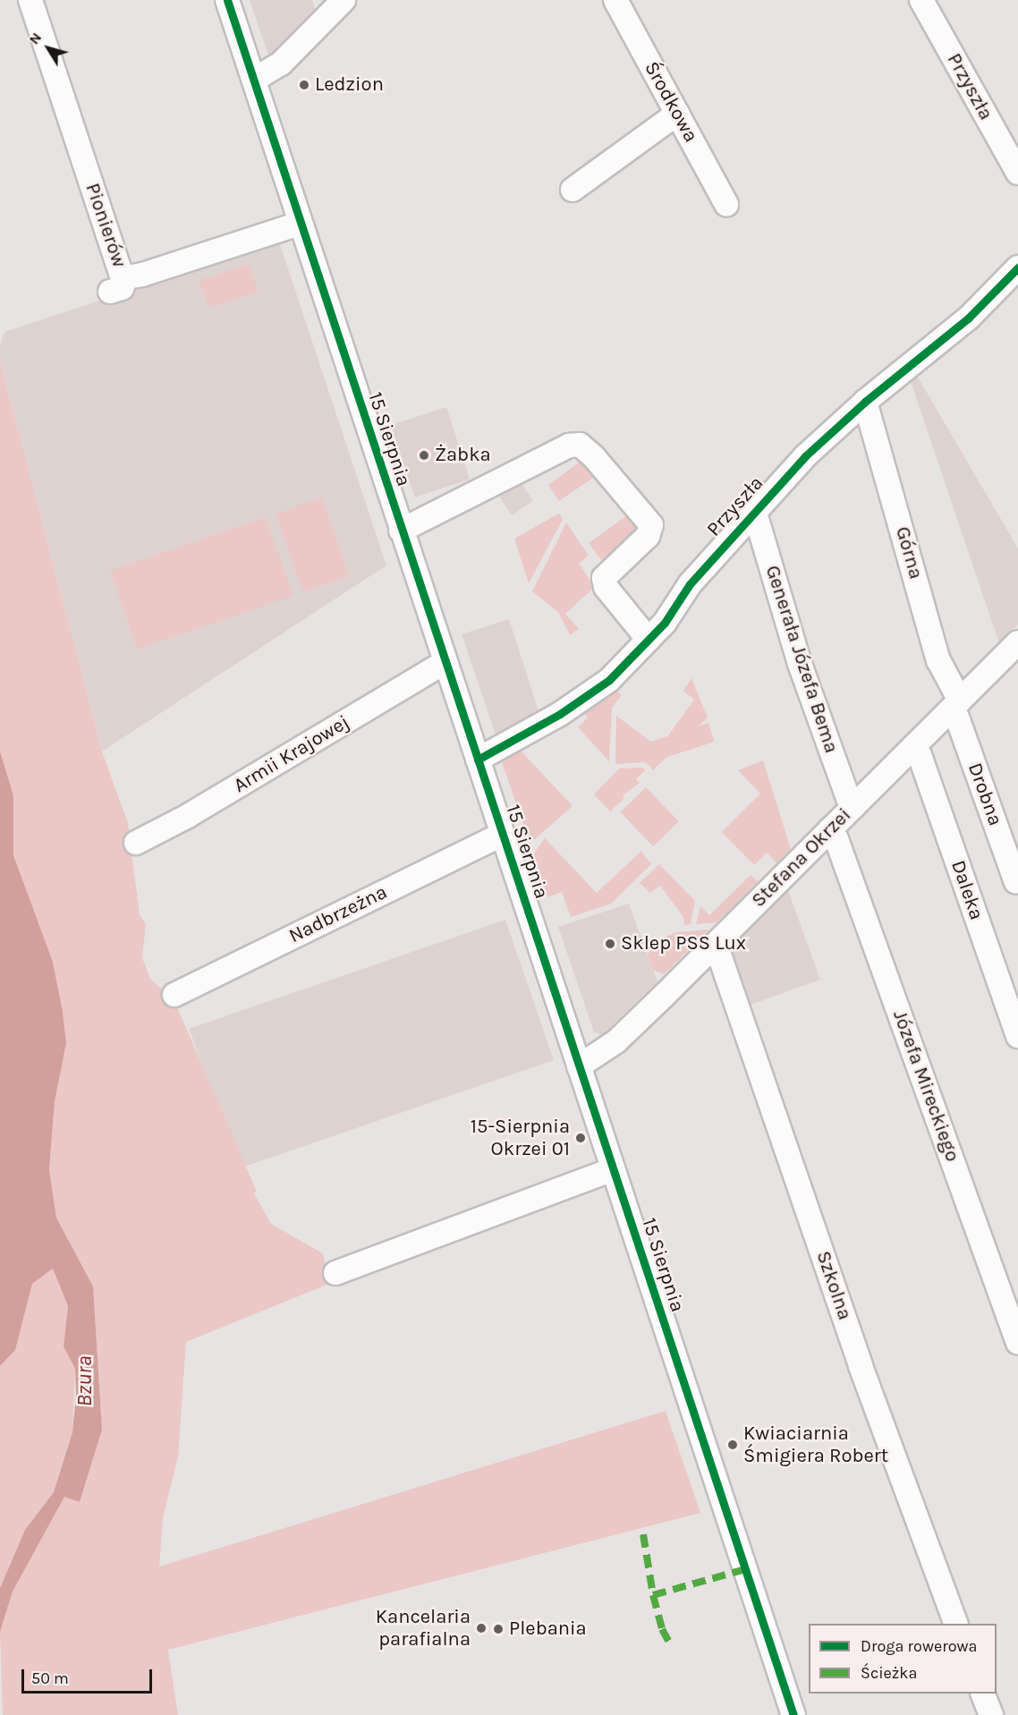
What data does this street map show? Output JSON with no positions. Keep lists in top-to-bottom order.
{
  "streets": {
    "street": [
      "Przyszła",
      "Środkowa",
      "Pionierów",
      "15 Sierpnia",
      "Górna",
      "Generała Józefa Bema",
      "Armii Krajowej",
      "Drobna",
      "Stefana Okrzei",
      "Daleka",
      "Nadbrzeżna",
      "Józefa Mireckiego",
      "Szkolna"
    ]
  },
  "crossings": [
    ["Przyszła", "15 Sierpnia"],
    ["Przyszła", "Górna"],
    ["Przyszła", "Generała Józefa Bema"],
    ["Pionierów", "15 Sierpnia"],
    ["15 Sierpnia", "Armii Krajowej"],
    ["15 Sierpnia", "Stefana Okrzei"],
    ["15 Sierpnia", "Nadbrzeżna"],
    ["Górna", "Drobna"],
    ["Górna", "Stefana Okrzei"],
    ["Generała Józefa Bema", "Stefana Okrzei"],
    ["Drobna", "Stefana Okrzei"],
    ["Stefana Okrzei", "Daleka"],
    ["Stefana Okrzei", "Józefa Mireckiego"],
    ["Stefana Okrzei", "Szkolna"]
  ],
  "water": ["Bzura"],
  "places": [
    "Ledzion",
    "Żabka",
    "Sklep PSS Lux",
    "15-Sierpnia Okrzei 01",
    "Kwiaciarnia Śmigiera Robert",
    "Kancelaria parafialna",
    "Plebania"
  ],
  "legend": ["Droga rowerowa", "Ścieżka"],
  "scale_bar": "50 m",
  "north": "top left"
}
